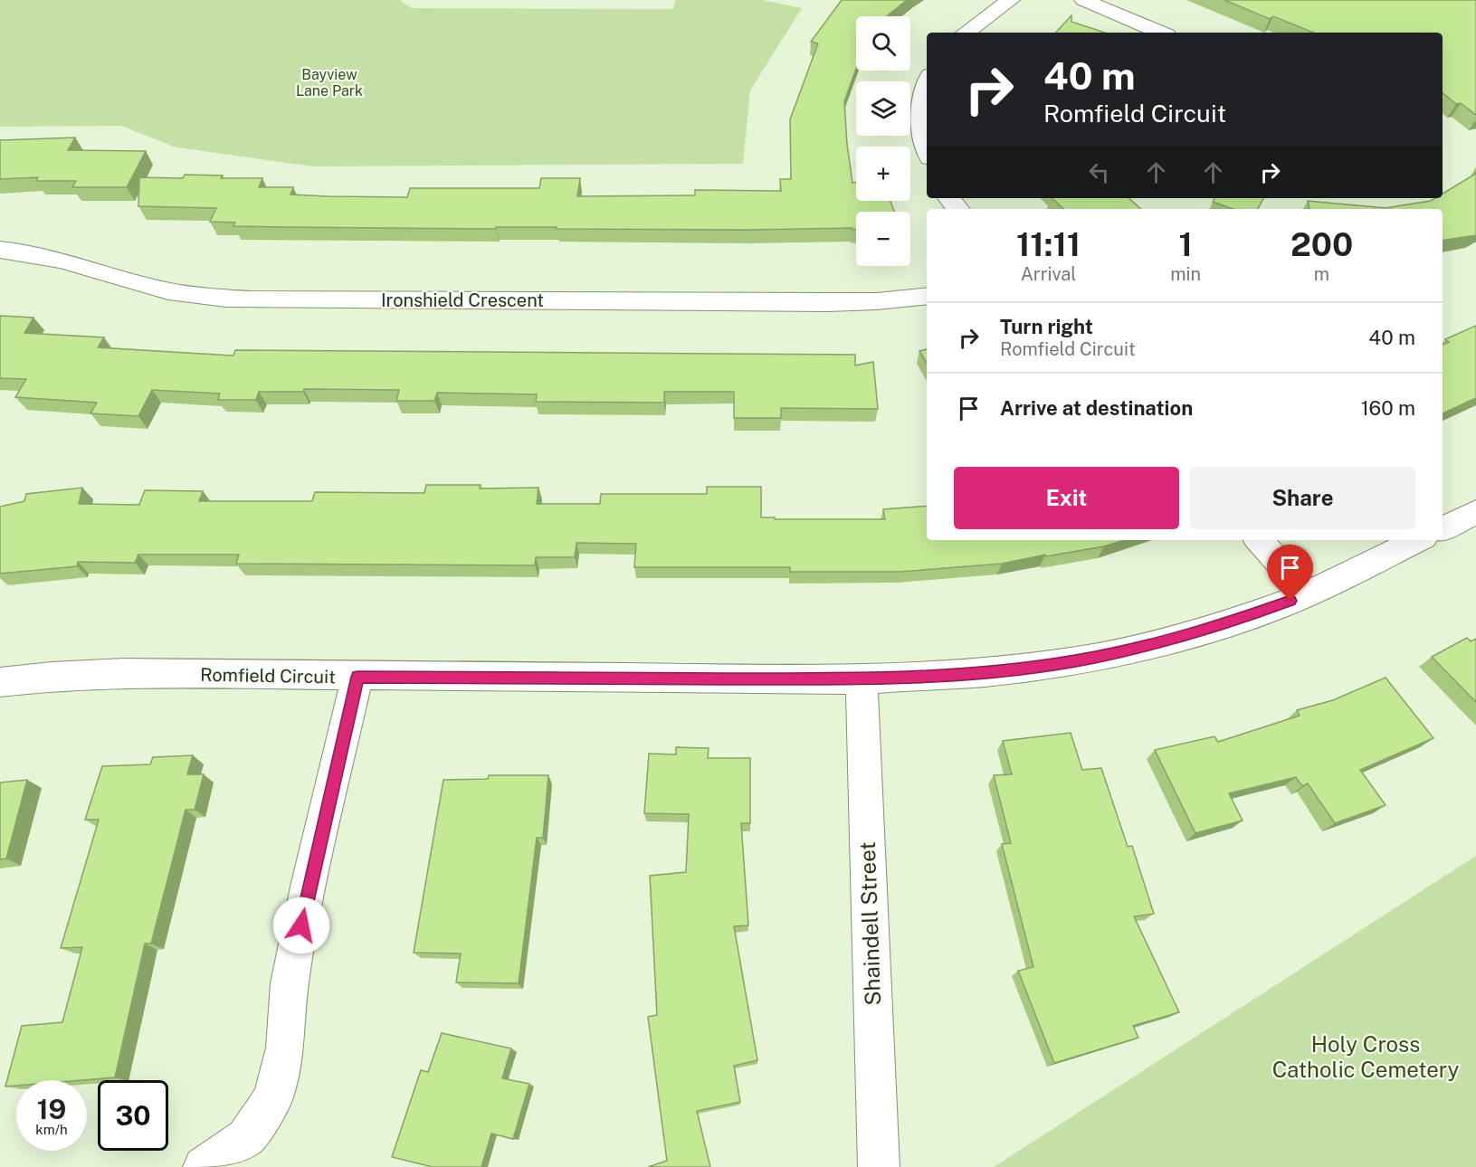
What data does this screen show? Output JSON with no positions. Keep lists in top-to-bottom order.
{
  "streets": {
    "street": ["Ironshield Crescent", "Romfield Circuit", "Shaindell Street"]
  },
  "crossings": [
    ["Romfield Circuit", "Shaindell Street"]
  ],
  "parks": ["Bayview Lane Park", "Holy Cross Catholic Cemetery"],
  "page": {
    "map_buttons": ["+", "−"],
    "turn": ["40 m", "Romfield Circuit"],
    "eta": [
      "11:11",
      "Arrival",
      "1",
      "min",
      "200",
      "m"
    ],
    "list": [
      {
        "name": "Turn right",
        "note": "Romfield Circuit",
        "value": "40 m"
      },
      {
        "name": "Arrive at destination",
        "value": "160 m"
      }
    ],
    "buttons": ["Exit", "Share"],
    "speed": "19 km/h",
    "limit": "30"
  }
}
